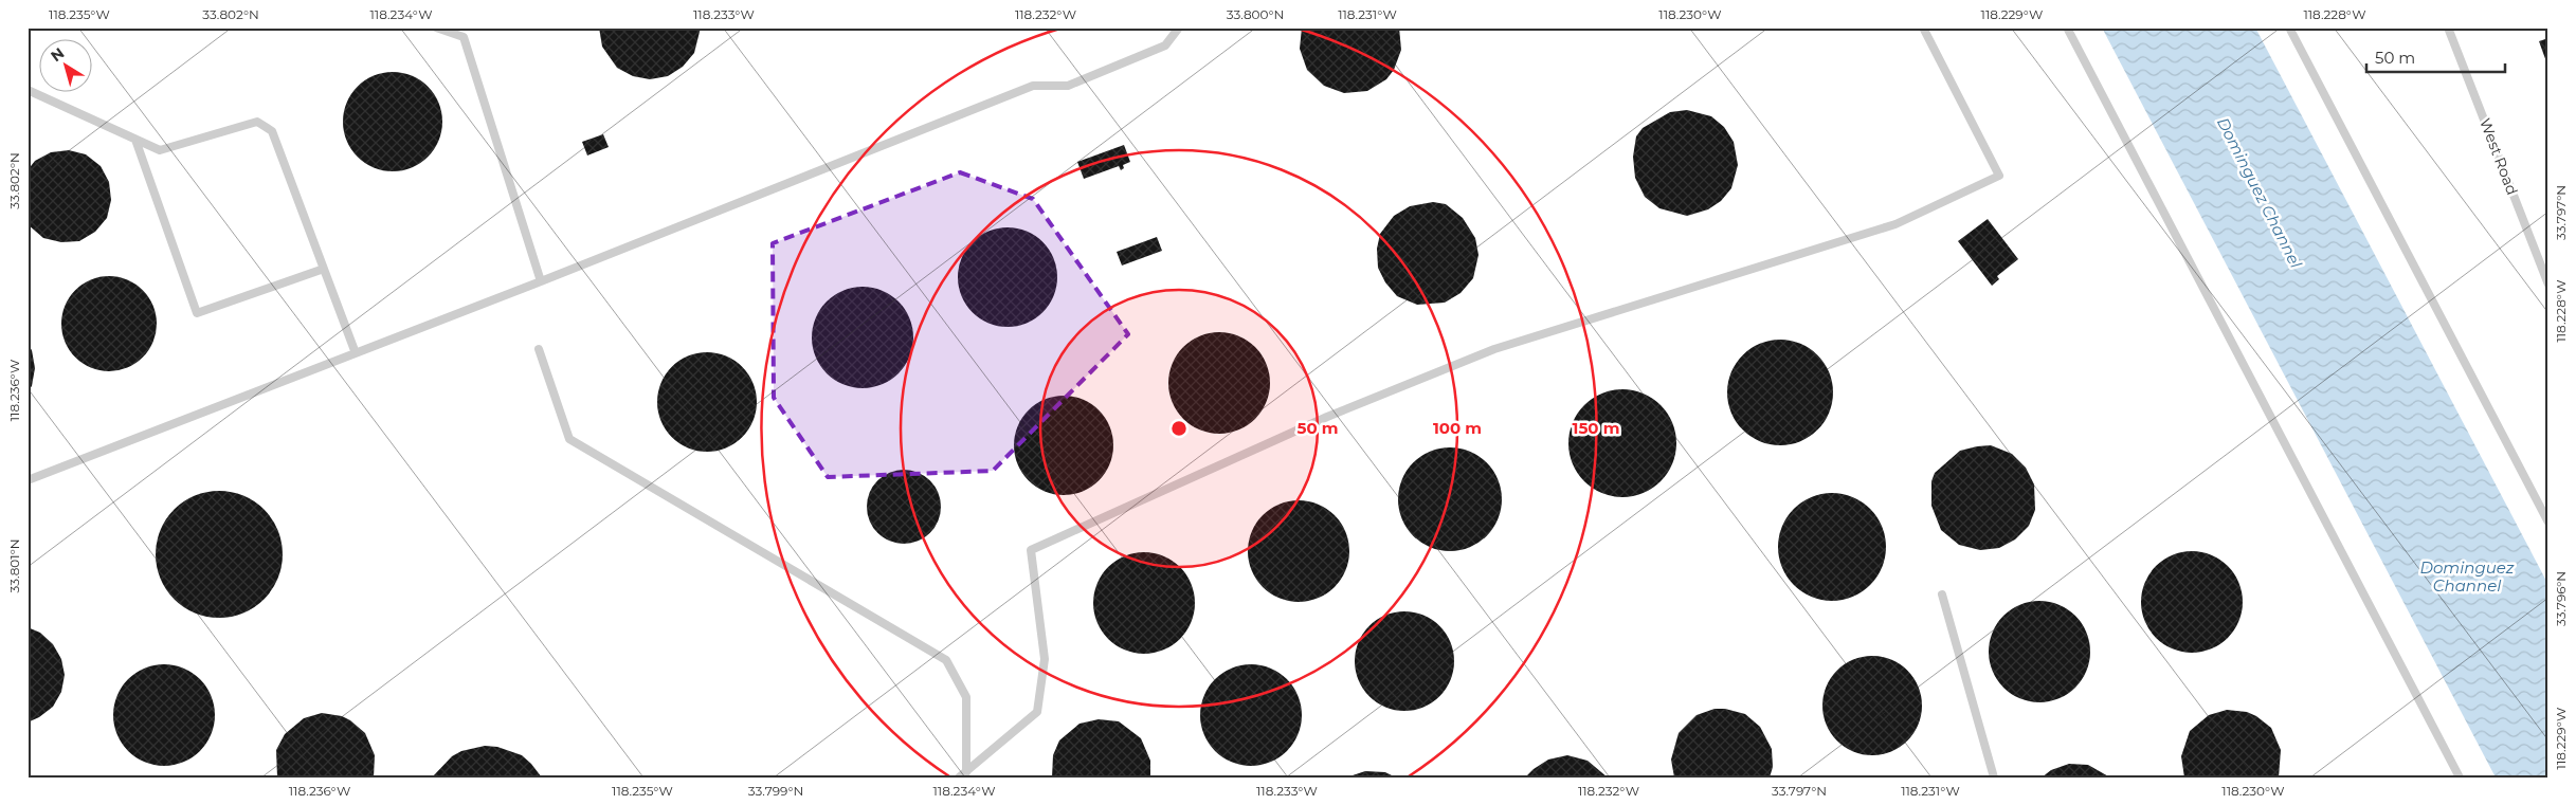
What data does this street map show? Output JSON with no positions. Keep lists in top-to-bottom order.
{
  "streets": {
    "lane": ["West Road"]
  },
  "water": ["Dominguez Channel"],
  "scale_bar": "50 m",
  "north": "top left",
  "coordinates": [
    "118.235°W",
    "33.802°N",
    "118.234°W",
    "118.233°W",
    "118.232°W",
    "33.800°N",
    "118.231°W",
    "118.230°W",
    "118.229°W",
    "118.228°W",
    "33.797°N",
    "118.236°W",
    "33.801°N",
    "33.796°N",
    "33.799°N"
  ],
  "rings": ["50 m", "100 m", "150 m"]
}
